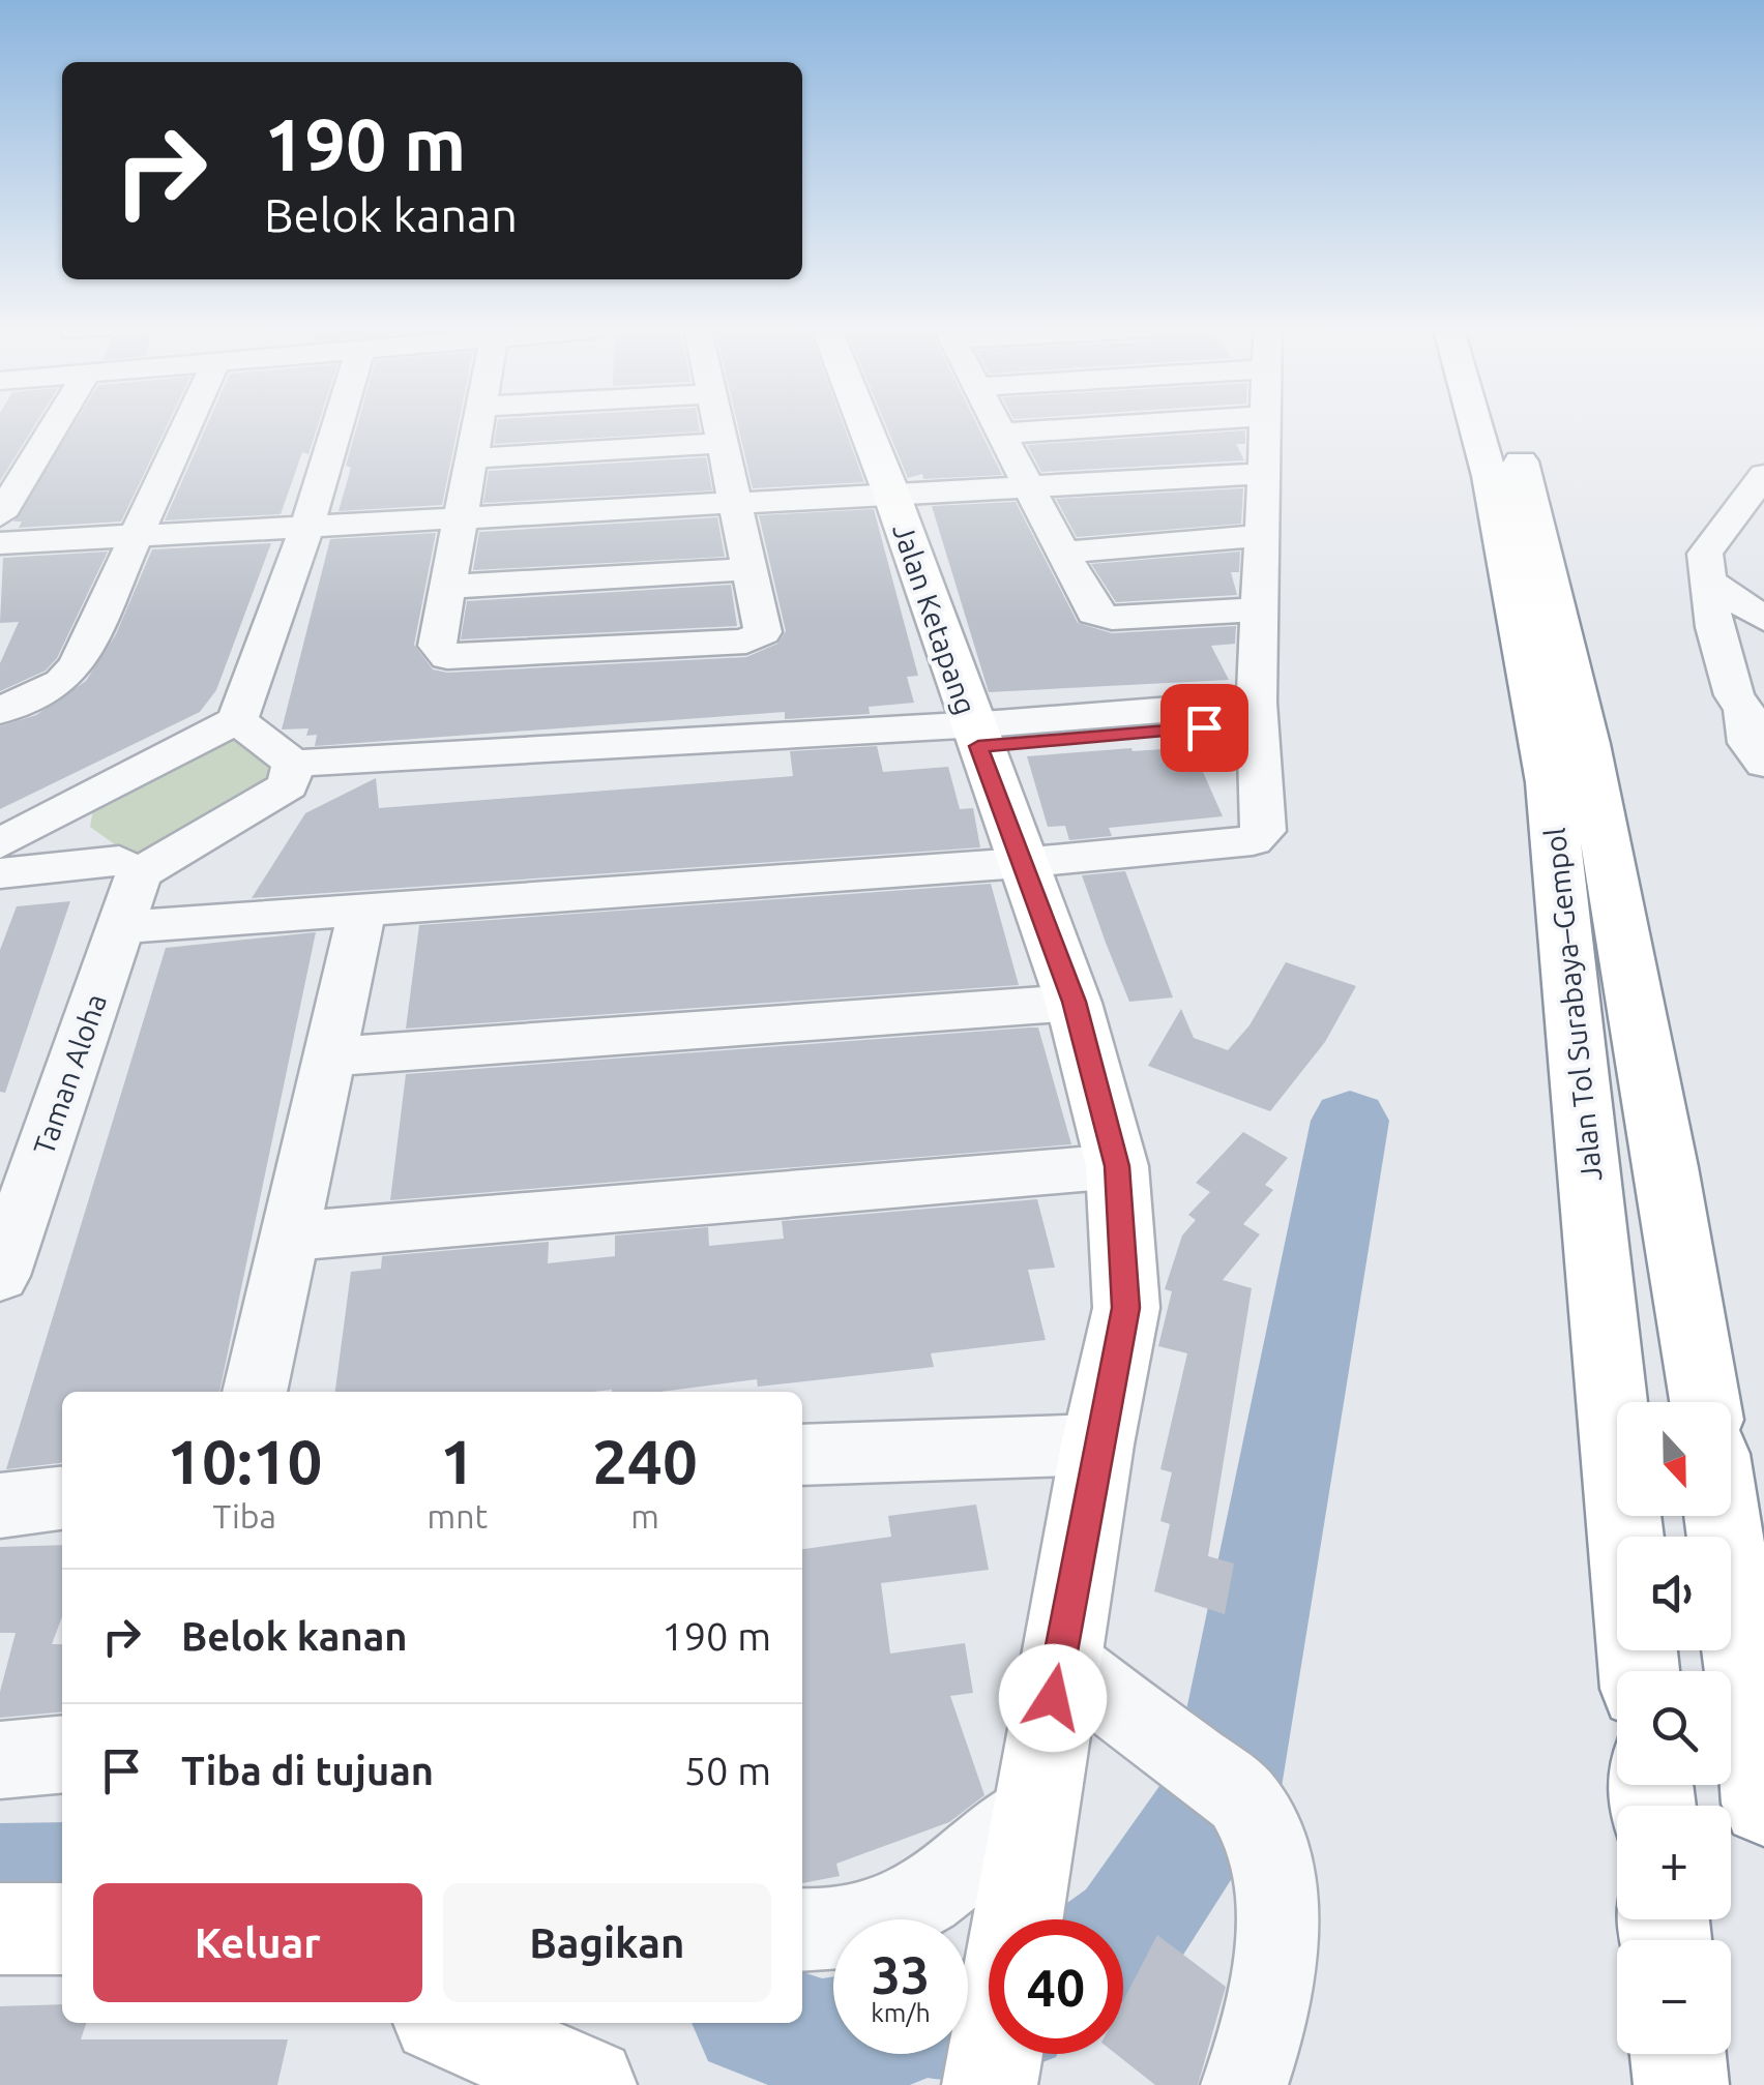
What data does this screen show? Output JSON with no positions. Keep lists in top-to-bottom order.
{
  "streets": {
    "main road": ["Jalan Ketapang", "Jalan Tol Surabaya–Gempol"],
    "street": ["Taman Aloha"]
  },
  "north": "bottom",
  "page": {
    "turn": ["190 m", "Belok kanan"],
    "eta": [
      "10:10",
      "Tiba",
      "1",
      "mnt",
      "240",
      "m"
    ],
    "map_buttons": ["+", "−"],
    "list": [
      {
        "name": "Belok kanan",
        "value": "190 m"
      },
      {
        "name": "Tiba di tujuan",
        "value": "50 m"
      }
    ],
    "buttons": ["Keluar", "Bagikan"],
    "speed": "33 km/h",
    "limit": "40"
  }
}
